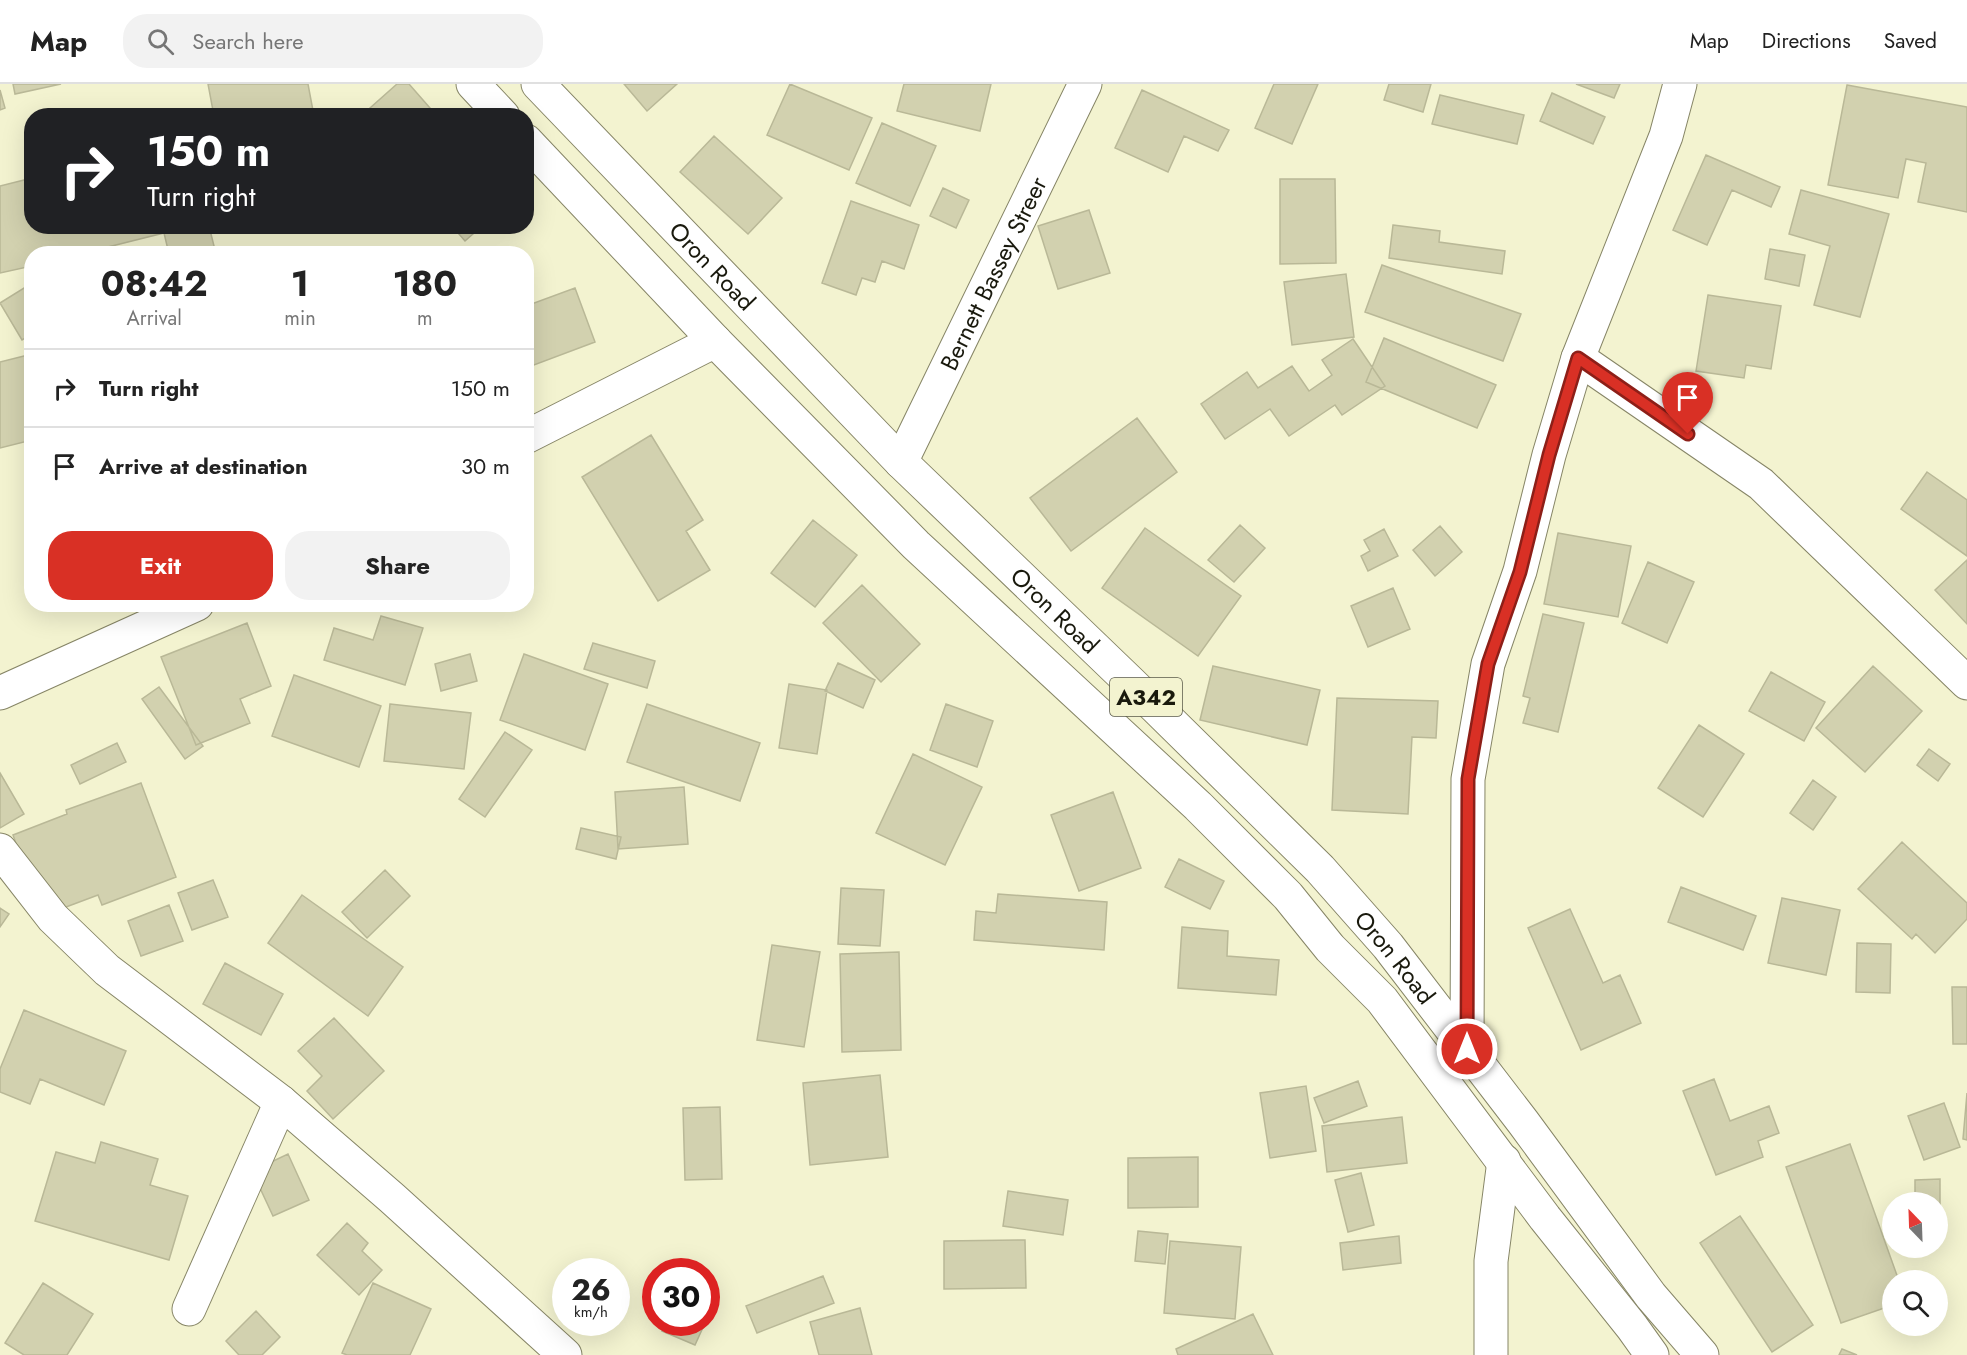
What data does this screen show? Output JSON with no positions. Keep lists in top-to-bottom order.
{
  "streets": {
    "main road": ["Oron Road", "Bernett Bassey Streer", "A342"]
  },
  "crossings": [
    ["Oron Road", "Bernett Bassey Streer"]
  ],
  "north": "top left",
  "page": {
    "header": "Map",
    "search": "Search here",
    "nav": ["Map", "Directions", "Saved"],
    "turn": ["150 m", "Turn right"],
    "eta": [
      "08:42",
      "Arrival",
      "1",
      "min",
      "180",
      "m"
    ],
    "list": [
      {
        "name": "Turn right",
        "value": "150 m"
      },
      {
        "name": "Arrive at destination",
        "value": "30 m"
      }
    ],
    "buttons": ["Exit", "Share"],
    "speed": "26 km/h",
    "limit": "30"
  }
}
